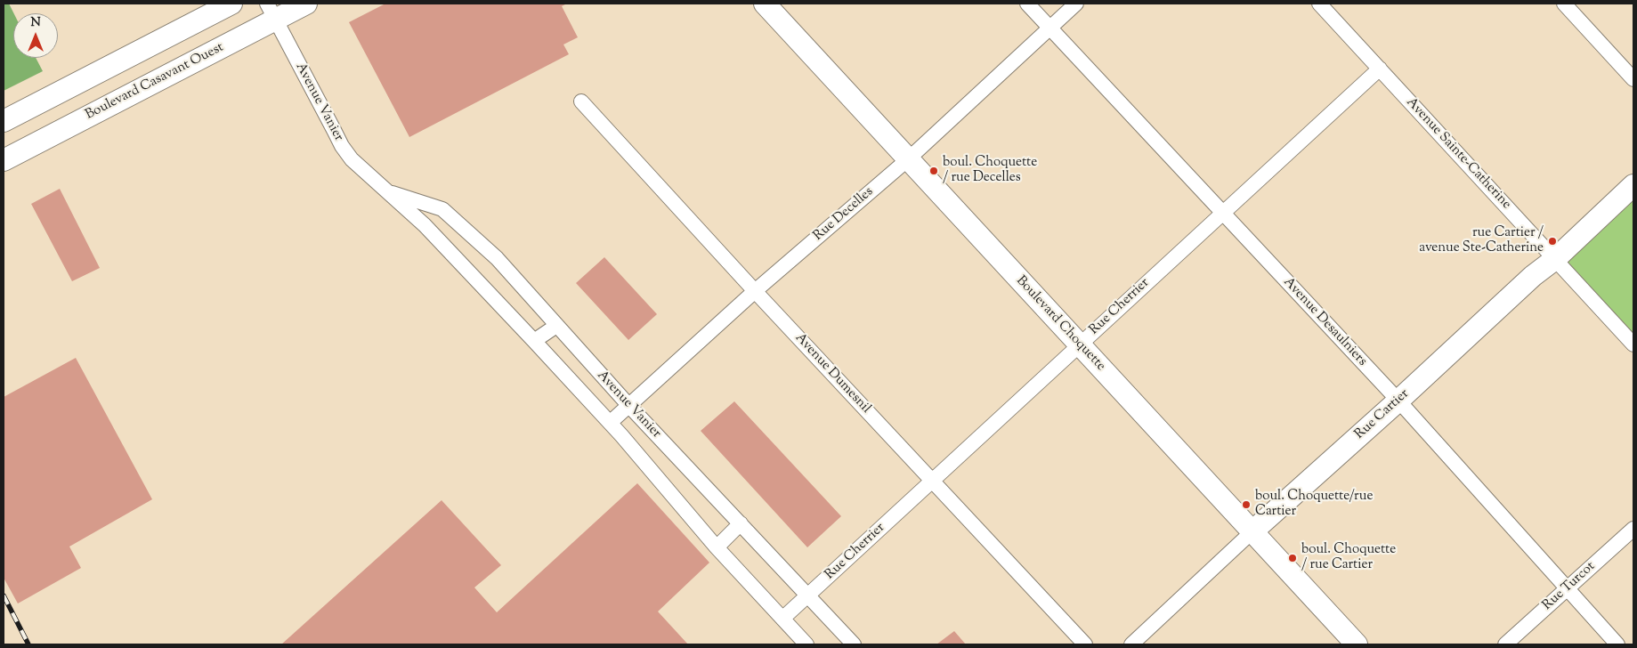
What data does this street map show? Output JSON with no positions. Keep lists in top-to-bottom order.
{
  "streets": {
    "main road": ["Boulevard Casavant Ouest", "Boulevard Choquette", "Rue Cartier"],
    "street": [
      "Avenue Vanier",
      "Avenue Sainte-Catherine",
      "Rue Decelles",
      "Rue Cherrier",
      "Avenue Desaulniers",
      "Avenue Dumesnil",
      "Rue Turcot"
    ]
  },
  "crossings": [
    ["Boulevard Casavant Ouest", "Avenue Vanier"],
    ["Avenue Vanier", "Rue Decelles"],
    ["Avenue Vanier", "Rue Cherrier"],
    ["Avenue Sainte-Catherine", "Rue Cherrier"],
    ["Avenue Sainte-Catherine", "Rue Cartier"],
    ["Rue Decelles", "Avenue Desaulniers"],
    ["Rue Decelles", "Boulevard Choquette"],
    ["Rue Decelles", "Avenue Dumesnil"],
    ["Rue Cherrier", "Avenue Desaulniers"],
    ["Rue Cherrier", "Boulevard Choquette"],
    ["Rue Cherrier", "Avenue Dumesnil"],
    ["Avenue Desaulniers", "Rue Cartier"],
    ["Avenue Desaulniers", "Rue Turcot"],
    ["Boulevard Choquette", "Rue Cartier"]
  ],
  "places": [
    "boul. Choquette / rue Decelles",
    "rue Cartier / avenue Ste-Catherine",
    "boul. Choquette/rue Cartier",
    "boul. Choquette / rue Cartier"
  ],
  "north": "top"
}
